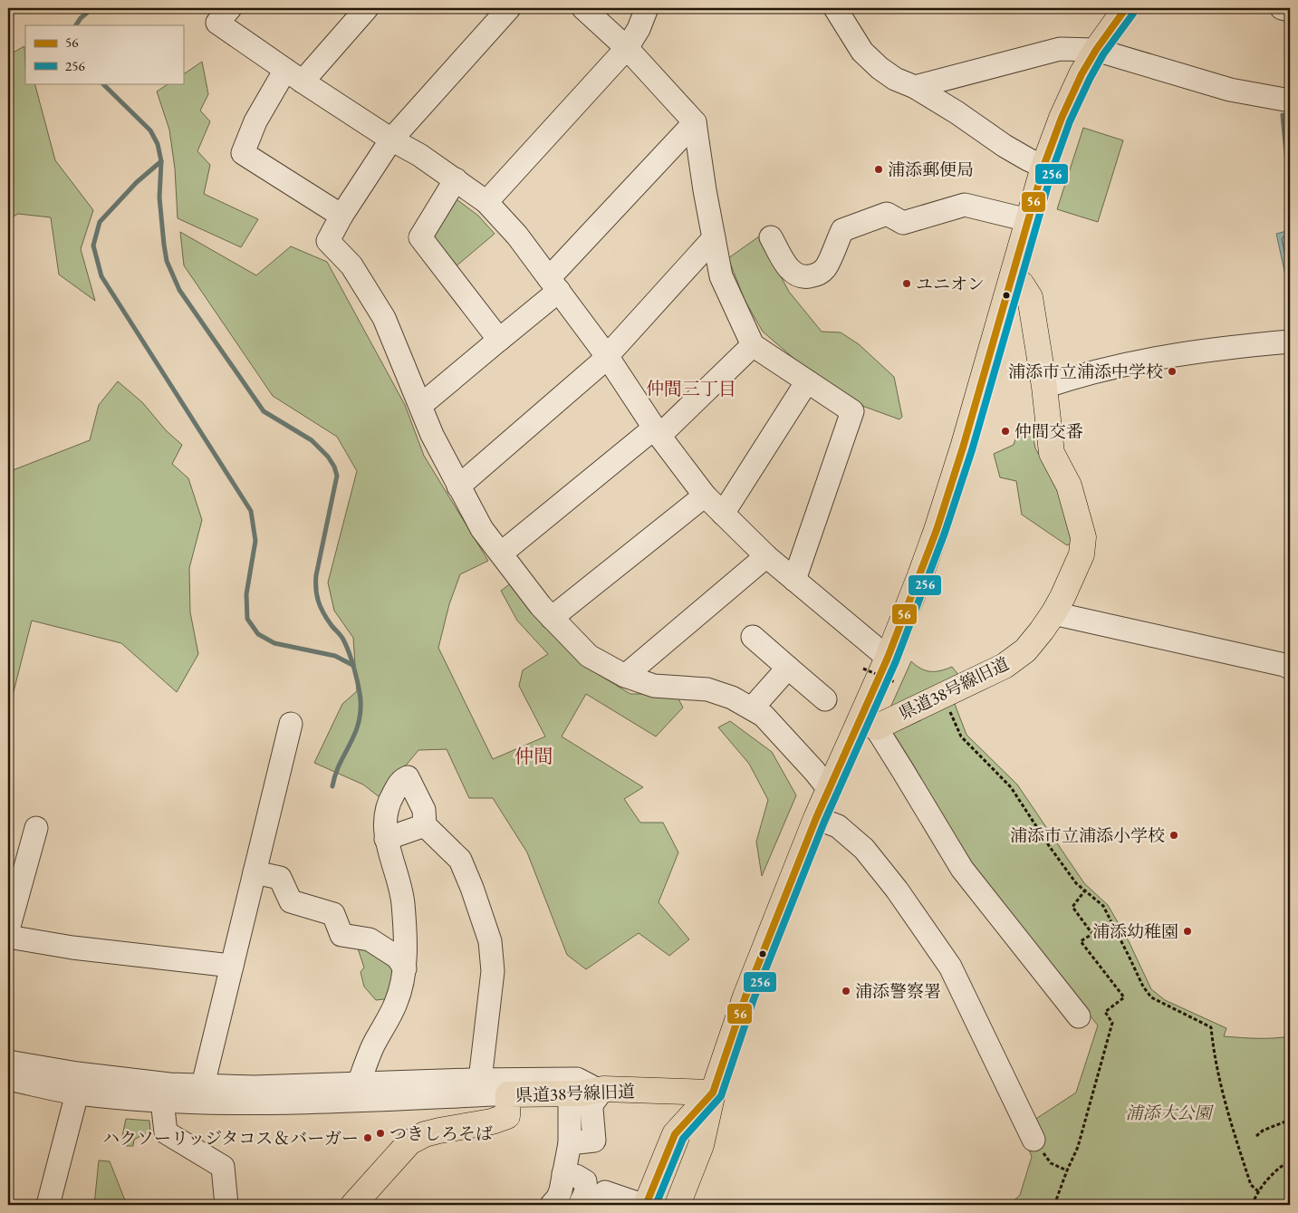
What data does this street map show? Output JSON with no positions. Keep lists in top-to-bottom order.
{
  "streets": {
    "main road": ["県道38号線旧道"]
  },
  "districts": ["仲間三丁目", "仲間"],
  "parks": ["浦添大公園"],
  "places": [
    "浦添郵便局",
    "ユニオン",
    "浦添市立浦添中学校",
    "仲間交番",
    "浦添市立浦添小学校",
    "浦添幼稚園",
    "浦添警察署",
    "つきしろそば",
    "ハクソーリッジタコス＆バーガー"
  ],
  "lines": ["transit line 56", "transit line 256"],
  "legend": ["56", "256"]
}
